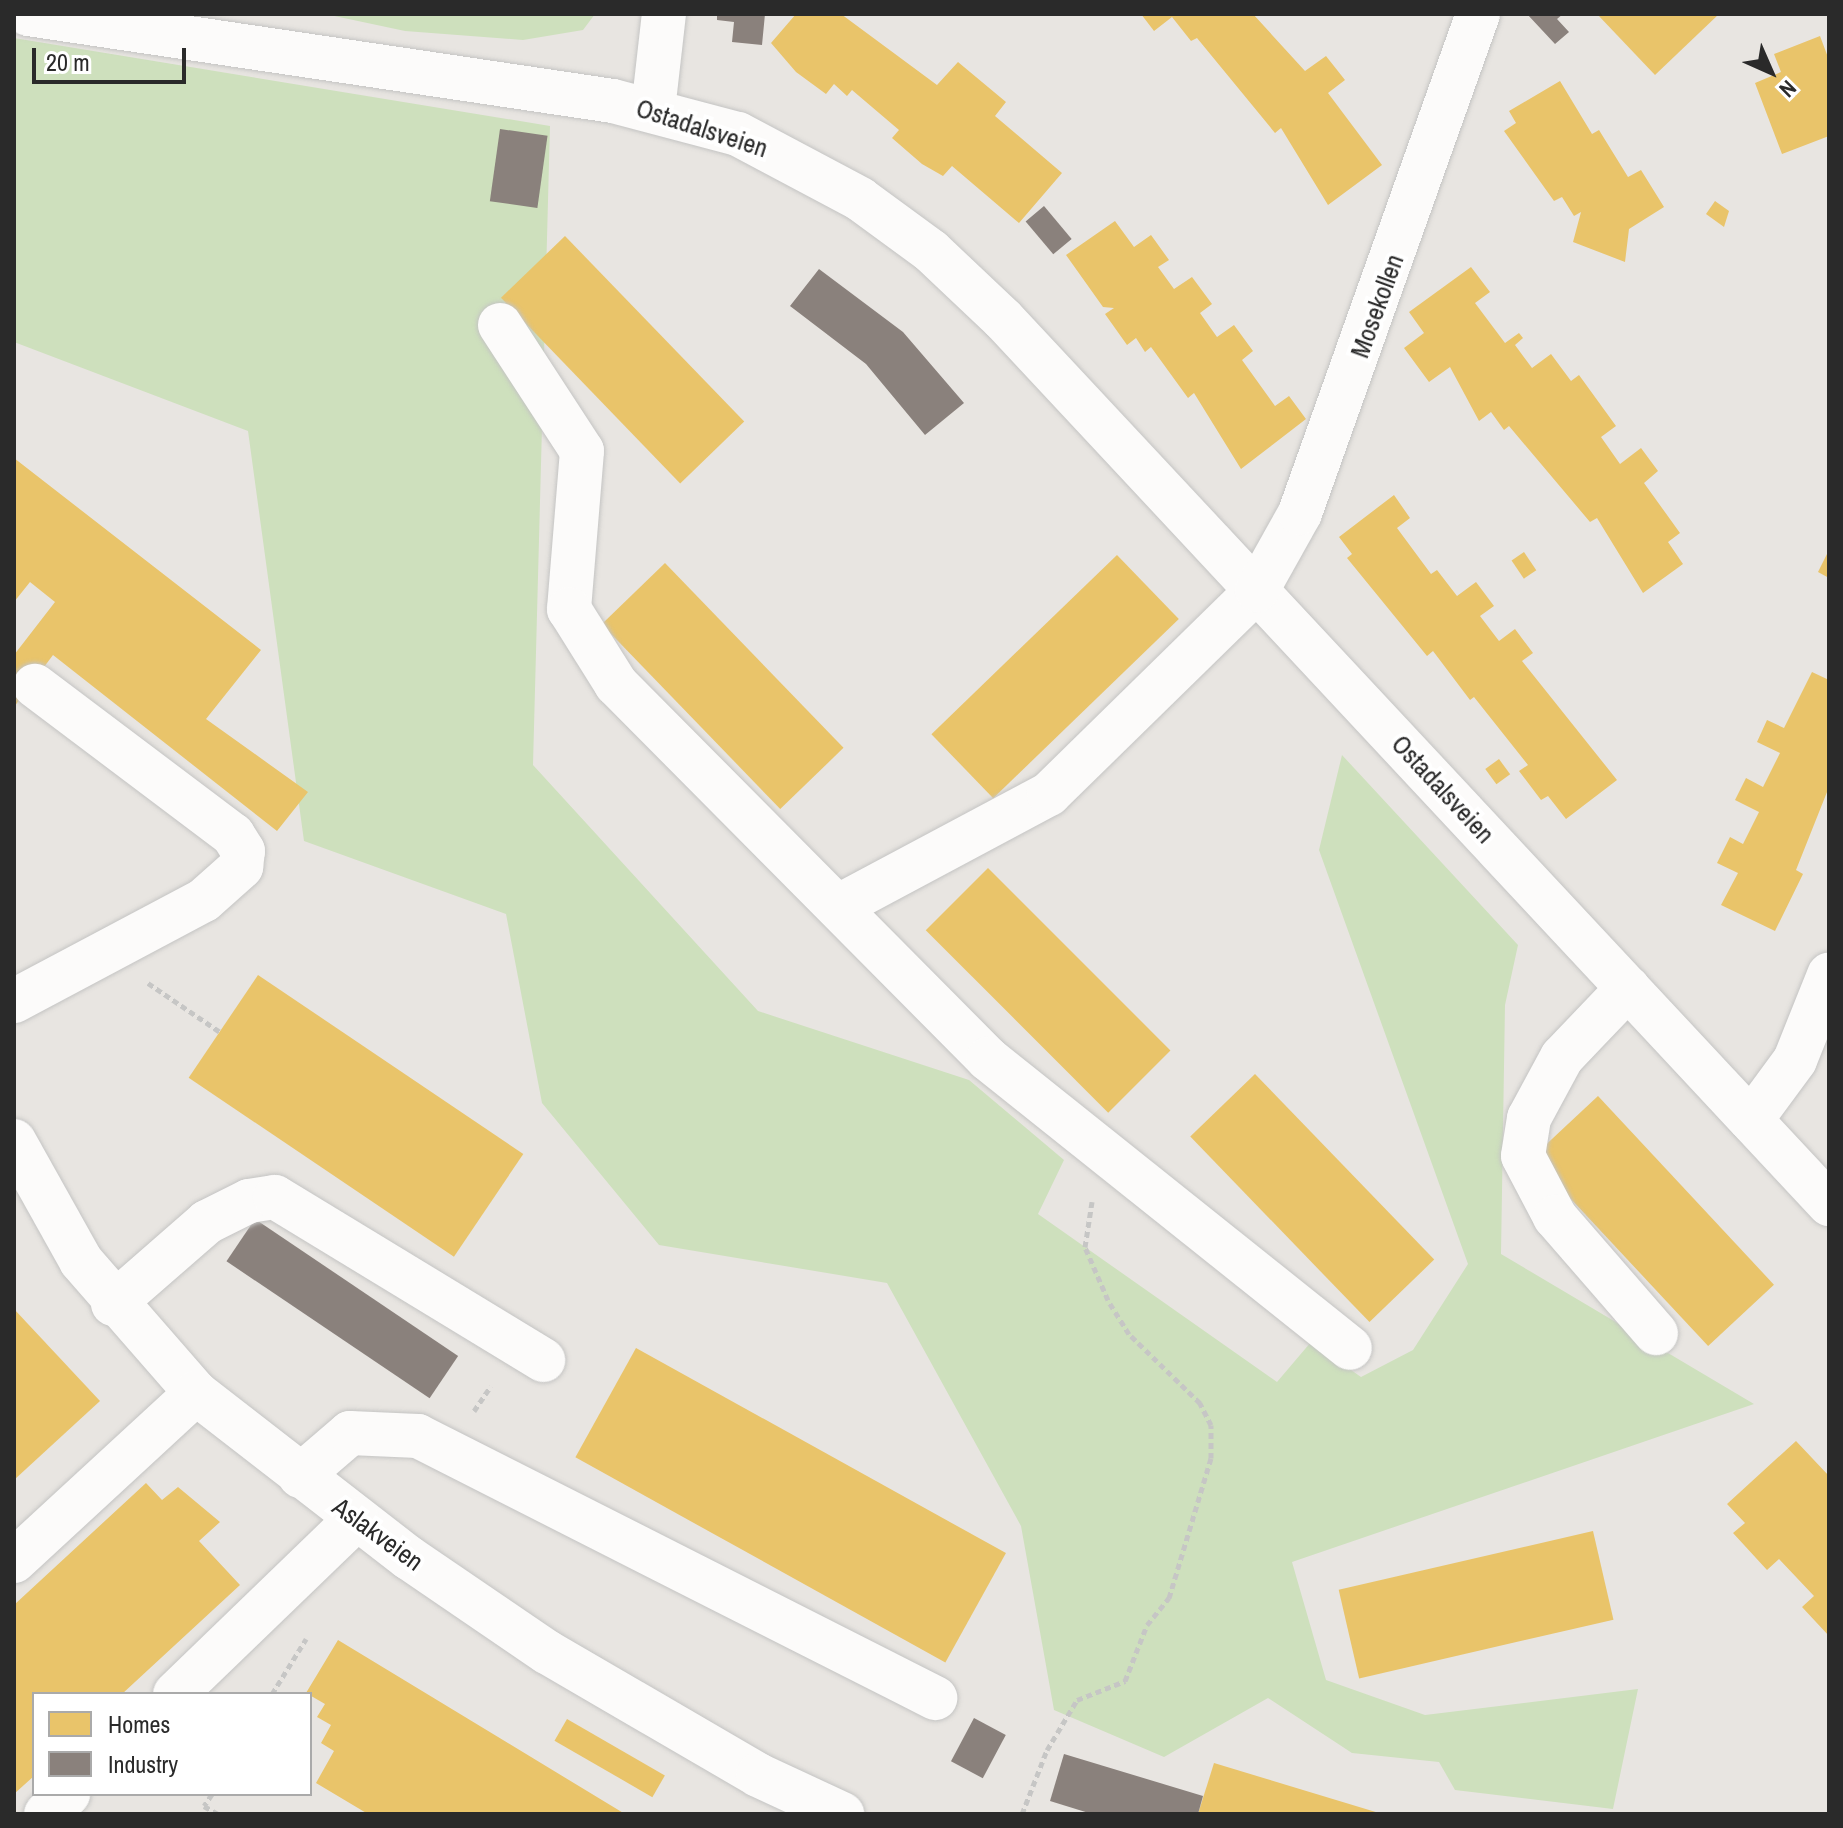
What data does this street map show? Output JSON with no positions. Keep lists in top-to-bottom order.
{
  "streets": {
    "street": ["Ostadalsveien", "Mosekollen", "Aslakveien"]
  },
  "crossings": [
    ["Ostadalsveien", "Mosekollen"]
  ],
  "legend": ["Homes", "Industry"],
  "scale_bar": "20 m",
  "north": "bottom right"
}
